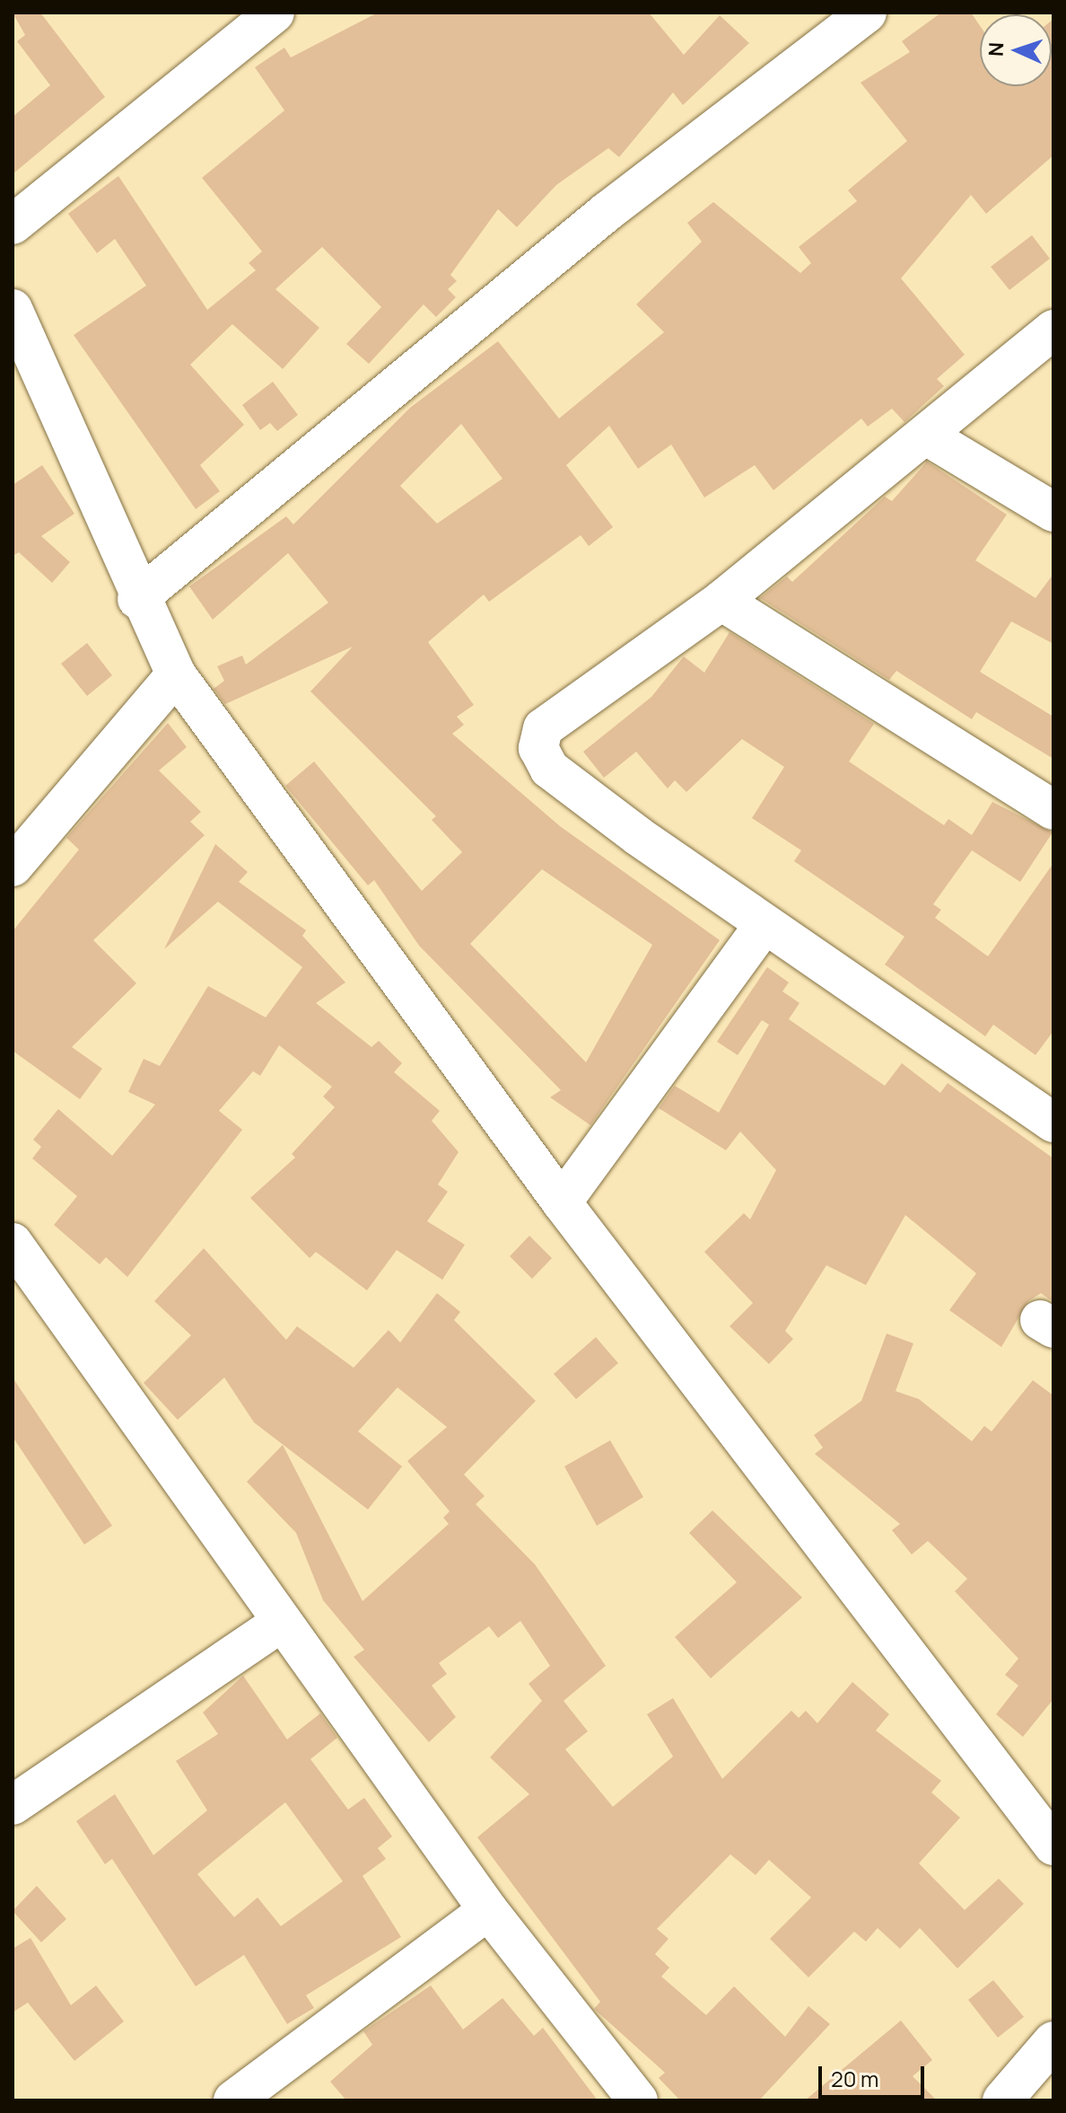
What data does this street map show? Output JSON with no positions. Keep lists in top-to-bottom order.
{
  "scale_bar": "20 m",
  "north": "left"
}
